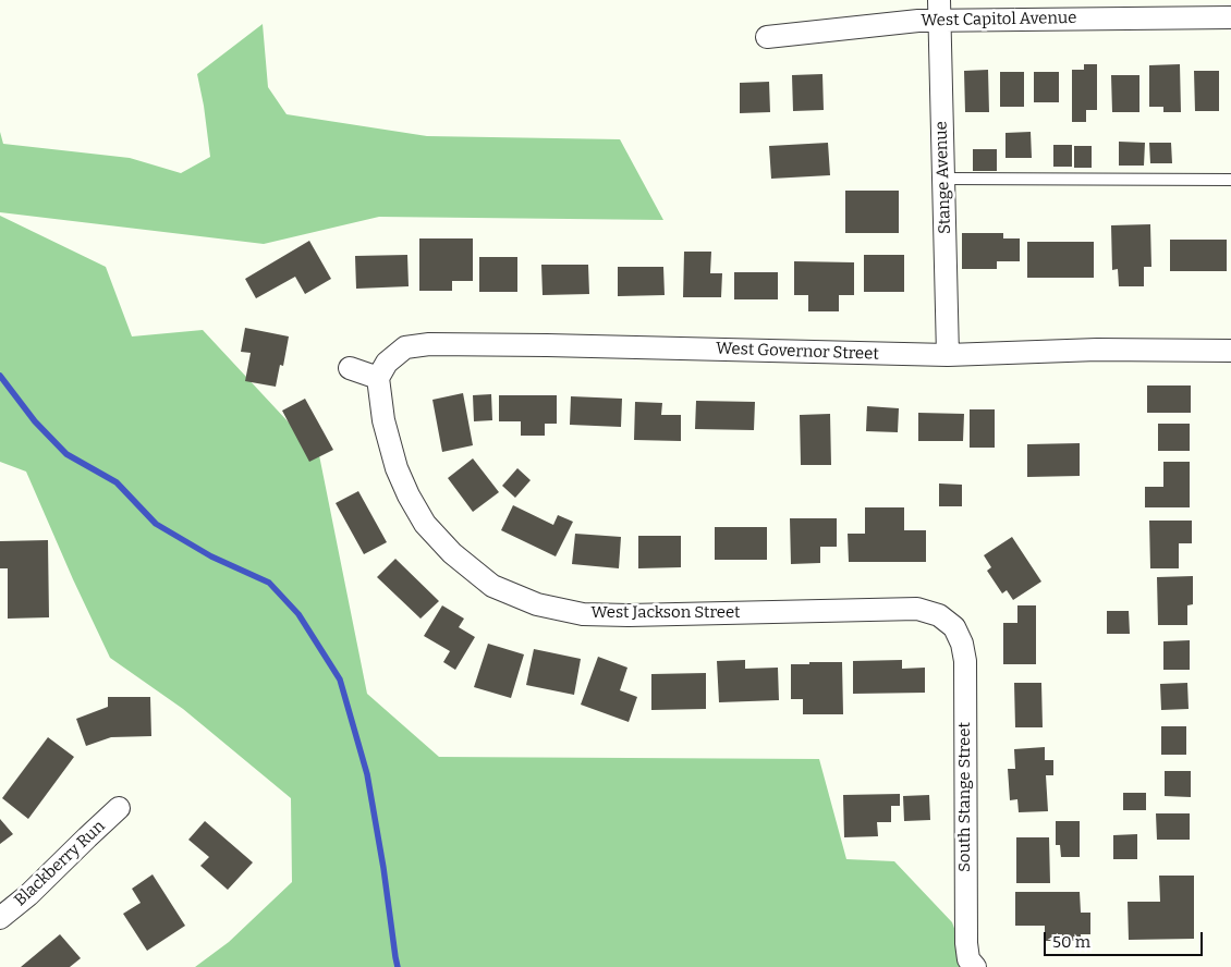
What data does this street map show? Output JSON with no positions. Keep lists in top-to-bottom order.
{
  "streets": {
    "street": [
      "West Capitol Avenue",
      "Stange Avenue",
      "West Governor Street",
      "West Jackson Street",
      "South Stange Street",
      "Blackberry Run"
    ]
  },
  "crossings": [
    ["West Capitol Avenue", "Stange Avenue"],
    ["Stange Avenue", "West Governor Street"],
    ["West Governor Street", "West Jackson Street"],
    ["West Jackson Street", "South Stange Street"]
  ],
  "scale_bar": "50 m"
}
